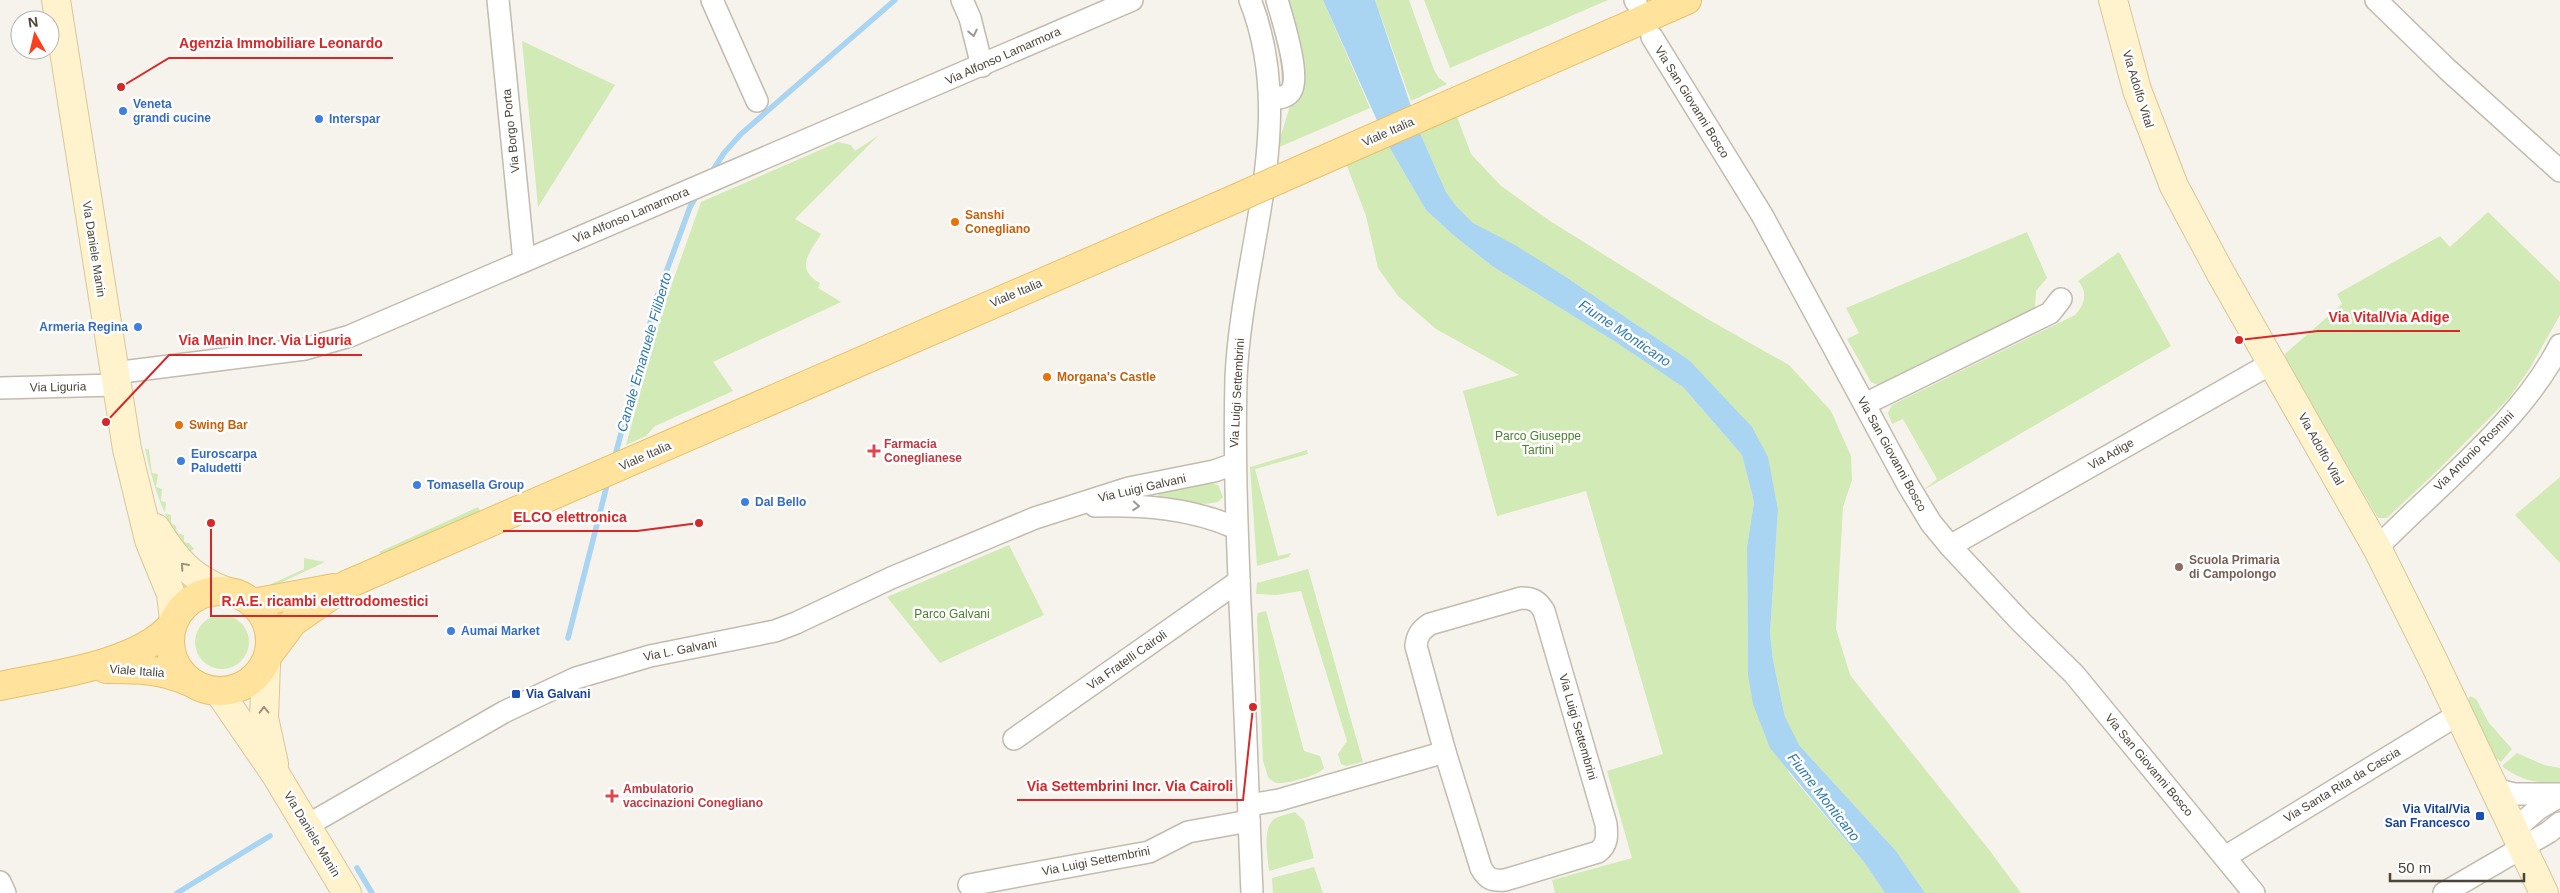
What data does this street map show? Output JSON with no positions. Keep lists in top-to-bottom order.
{
  "streets": {
    "main road": ["Viale Italia"],
    "street": [
      "Via Alfonso Lamarmora",
      "Via Adolfo Vital",
      "Via San Giovanni Bosco",
      "Via Borgo Porta",
      "Via Daniele Manin",
      "Via Liguria",
      "Via Luigi Settembrini",
      "Via Antonio Rosmini",
      "Via Adige",
      "Via Luigi Galvani",
      "Via L. Galvani",
      "Via Fratelli Cairoli",
      "Via Santa Rita da Cascia"
    ]
  },
  "crossings": [
    ["Via Alfonso Lamarmora", "Via Borgo Porta"],
    ["Via Alfonso Lamarmora", "Via Daniele Manin"],
    ["Via Alfonso Lamarmora", "Via Liguria"],
    ["Via Adolfo Vital", "Via Antonio Rosmini"],
    ["Via Adolfo Vital", "Via Adige"],
    ["Via Adolfo Vital", "Via Santa Rita da Cascia"],
    ["Via San Giovanni Bosco", "Via Adige"],
    ["Via San Giovanni Bosco", "Via Santa Rita da Cascia"],
    ["Viale Italia", "Via Daniele Manin"],
    ["Via Daniele Manin", "Via Liguria"],
    ["Via Daniele Manin", "Via L. Galvani"],
    ["Via Luigi Settembrini", "Via Luigi Galvani"],
    ["Via Luigi Settembrini", "Via Fratelli Cairoli"],
    ["Via Luigi Galvani", "Via L. Galvani"]
  ],
  "water": ["Fiume Monticano", "Canale Emanuele Filiberto"],
  "parks": ["Parco Giuseppe Tartini", "Parco Galvani"],
  "places": {
    "other": [
      "Agenzia Immobiliare Leonardo",
      "Veneta grandi cucine",
      "Interspar",
      "Sanshi Conegliano",
      "Armeria Regina",
      "Via Vital/Via Adige",
      "Morgana's Castle",
      "Via Manin Incr. Via Liguria",
      "Swing Bar",
      "Euroscarpa Paludetti",
      "Tomasella Group",
      "Dal Bello",
      "R.A.E. ricambi elettrodomestici",
      "ELCO elettronica",
      "Scuola Primaria di Campolongo",
      "Aumai Market",
      "Via Settembrini Incr. Via Cairoli"
    ],
    "health": ["Farmacia Coneglianese", "Ambulatorio vaccinazioni Conegliano"],
    "transit": ["Via Galvani", "Via Vital/Via San Francesco"]
  },
  "scale_bar": "50 m",
  "north": "top"
}
